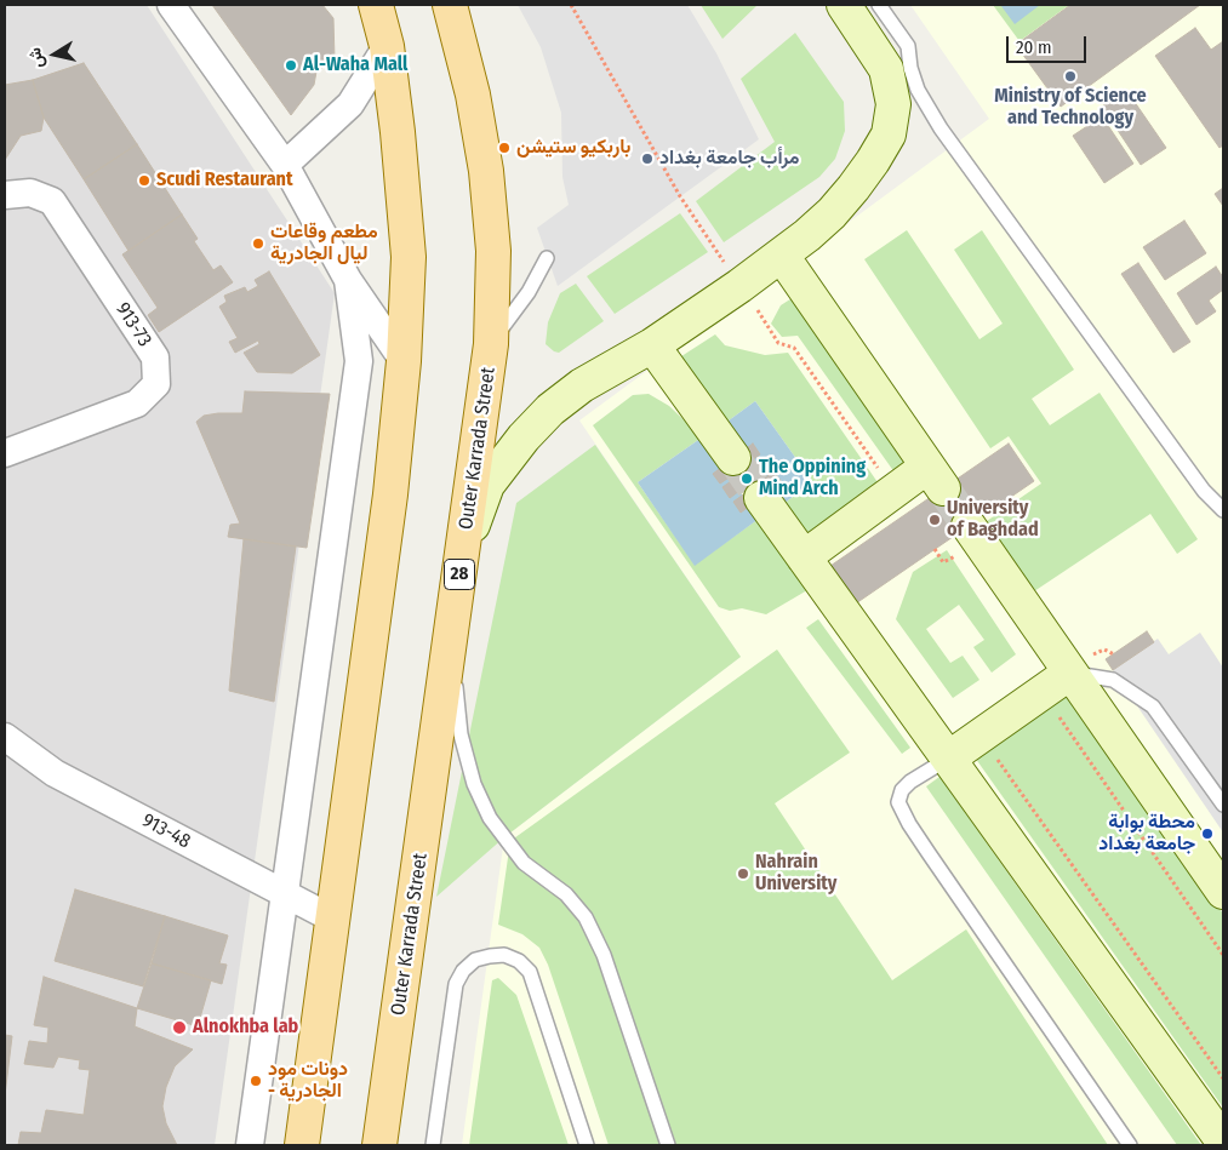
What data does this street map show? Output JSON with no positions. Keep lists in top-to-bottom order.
{
  "streets": {
    "main road": ["Outer Karrada Street", "28"],
    "street": ["913-73", "913-48"]
  },
  "places": [
    "Al-Waha Mall",
    "Ministry of Science and Technology",
    "باربكيو ستيشن",
    "مرأب جامعة بغداد",
    "Scudi Restaurant",
    "مطعم وقاعات ليال الجادرية",
    "The Oppining Mind Arch",
    "University of Baghdad",
    "محطة بوابة جامعة بغداد",
    "Nahrain University",
    "Alnokhba lab",
    "دونات مود - الجادرية"
  ],
  "scale_bar": "20 m",
  "north": "left"
}
